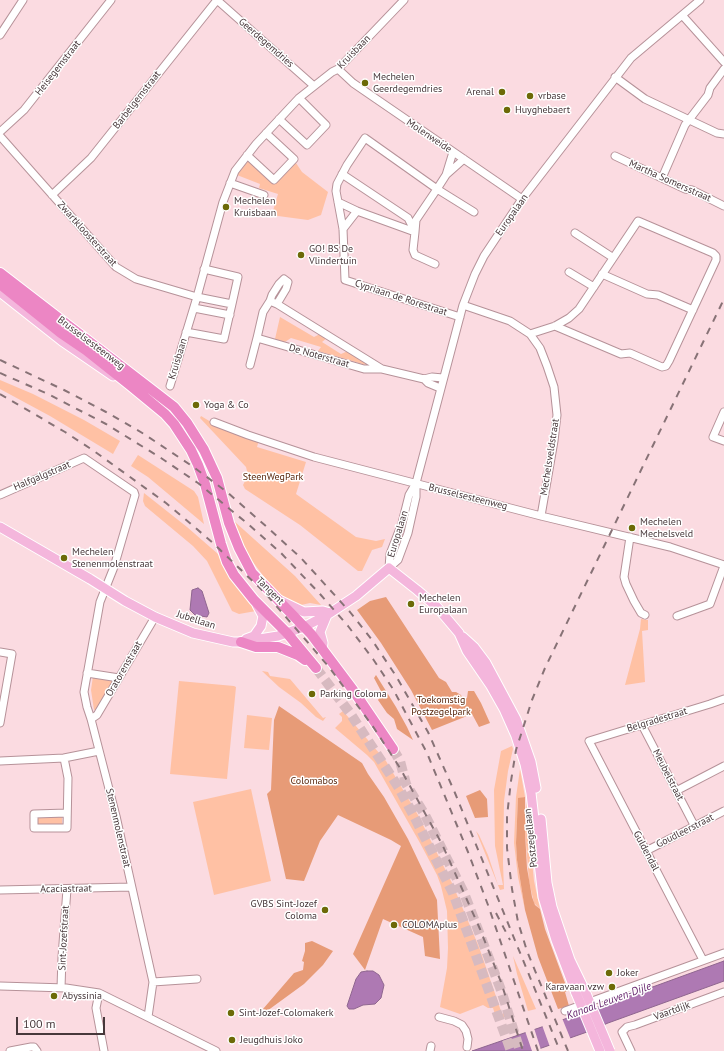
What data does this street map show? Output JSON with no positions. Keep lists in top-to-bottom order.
{
  "streets": {
    "highway": ["Brusselsesteenweg", "Tangent"],
    "main road": ["Jubellaan", "Postzegellaan"],
    "street": [
      "Geerdegemdries",
      "Kruisbaan",
      "Heisegemstraat",
      "Barbelgemstraat",
      "Molenweide",
      "Martha Somersstraat",
      "Europalaan",
      "Zwartkloosterstraat",
      "Cypriaan de Rorestraat",
      "De Noterstraat",
      "Mechelsveldstraat",
      "Halfgalgstraat",
      "Oratorenstraat",
      "Belgradestraat",
      "Meubelstraat",
      "Stenenmolenstraat",
      "Goudleerstraat",
      "Guldendal",
      "Acaciastraat",
      "Sint-Jozefstraat",
      "Vaartdijk"
    ]
  },
  "crossings": [
    ["Geerdegemdries", "Kruisbaan"],
    ["Geerdegemdries", "Barbelgemstraat"],
    ["Kruisbaan", "Molenweide"],
    ["Kruisbaan", "Zwartkloosterstraat"],
    ["Barbelgemstraat", "Zwartkloosterstraat"],
    ["Molenweide", "Europalaan"],
    ["Europalaan", "Cypriaan de Rorestraat"],
    ["Europalaan", "Brusselsesteenweg"],
    ["Europalaan", "De Noterstraat"],
    ["Europalaan", "Mechelsveldstraat"],
    ["Europalaan", "Jubellaan"],
    ["Europalaan", "Postzegellaan"],
    ["Brusselsesteenweg", "Mechelsveldstraat"],
    ["Brusselsesteenweg", "Tangent"],
    ["Halfgalgstraat", "Stenenmolenstraat"],
    ["Tangent", "Jubellaan"],
    ["Jubellaan", "Oratorenstraat"],
    ["Jubellaan", "Stenenmolenstraat"],
    ["Jubellaan", "Postzegellaan"],
    ["Oratorenstraat", "Stenenmolenstraat"],
    ["Belgradestraat", "Meubelstraat"],
    ["Belgradestraat", "Guldendal"],
    ["Meubelstraat", "Goudleerstraat"],
    ["Stenenmolenstraat", "Acaciastraat"],
    ["Goudleerstraat", "Guldendal"],
    ["Acaciastraat", "Sint-Jozefstraat"]
  ],
  "water": ["Kanaal Leuven-Dijle"],
  "parks": ["SteenWegPark", "Toekomstig Postzegelpark", "Colomabos"],
  "places": [
    "Mechelen Geerdegemdries",
    "Arenal",
    "vrbase",
    "Huyghebaert",
    "Mechelen Kruisbaan",
    "GO! BS De Vlindertuin",
    "Yoga & Co",
    "Mechelen Mechelsveld",
    "Mechelen Stenenmolenstraat",
    "Mechelen Europalaan",
    "Parking Coloma",
    "GVBS Sint-Jozef Coloma",
    "COLOMAplus",
    "Joker",
    "Karavaan vzw",
    "Abyssinia",
    "Sint-Jozef-Colomakerk",
    "Jeugdhuis Joko"
  ],
  "scale_bar": "100 m"
}
